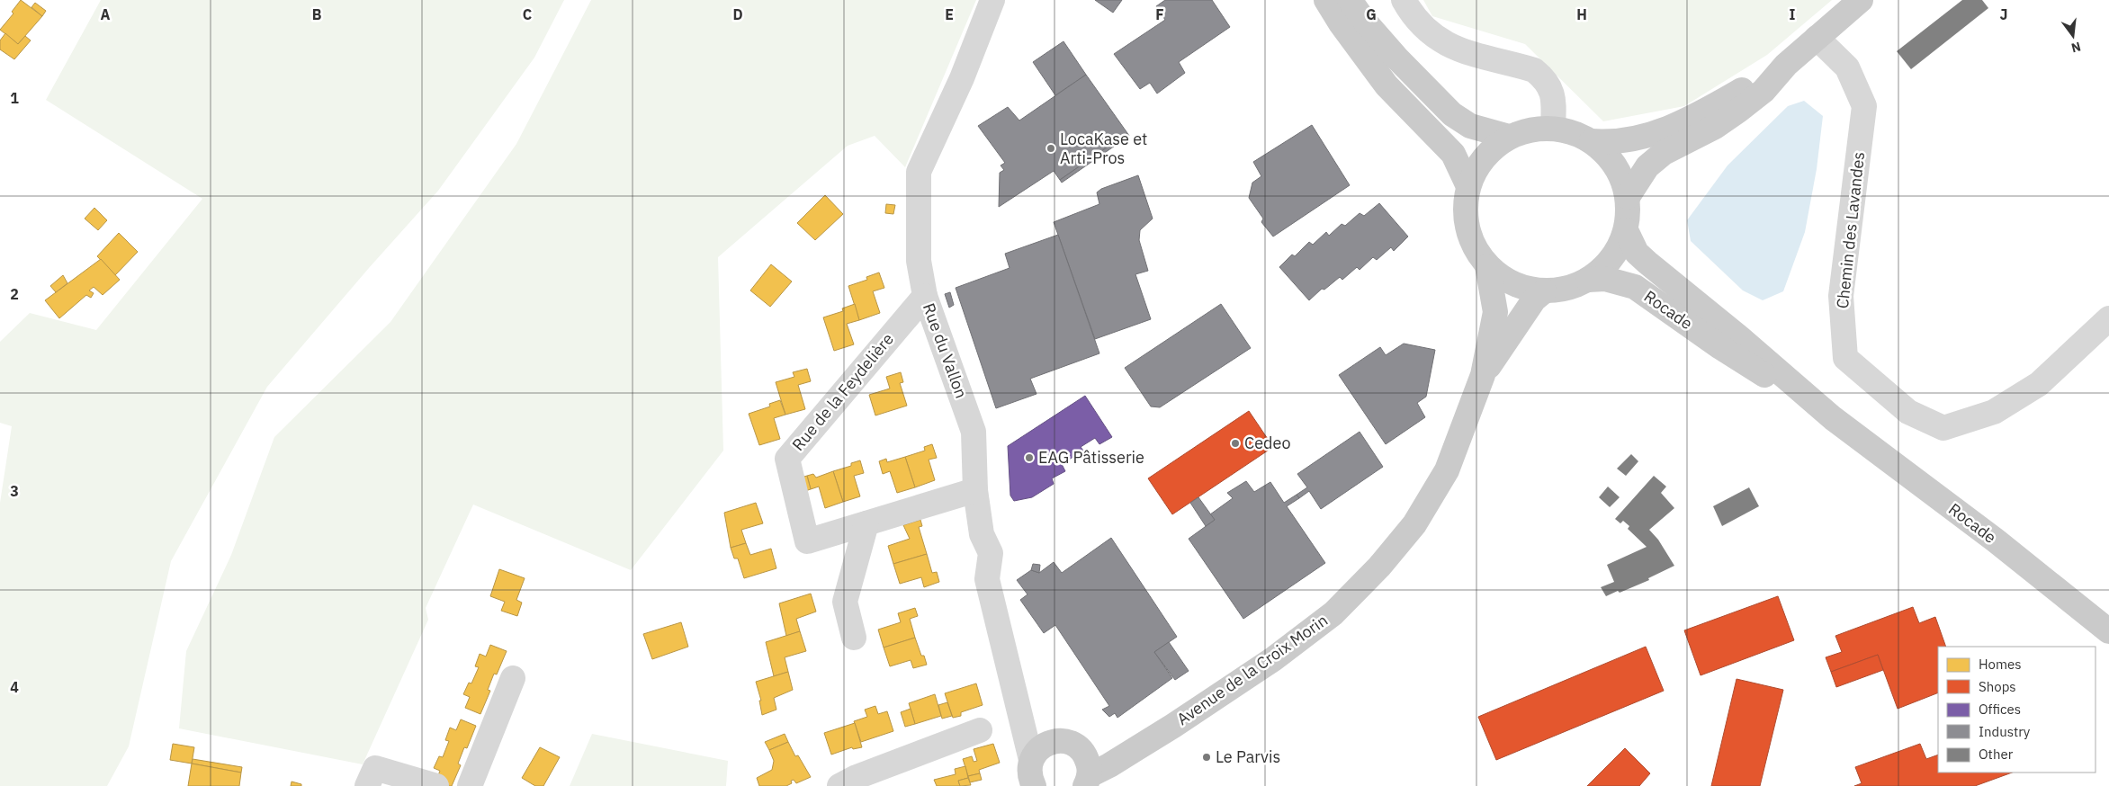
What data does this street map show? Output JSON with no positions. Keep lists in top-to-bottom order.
{
  "streets": {
    "main road": ["Rocade", "Avenue de la Croix Morin"],
    "street": ["Chemin des Lavandes", "Rue du Vallon", "Rue de la Feydelière"]
  },
  "crossings": [
    ["Rue du Vallon", "Rue de la Feydelière"],
    ["Rue du Vallon", "Avenue de la Croix Morin"]
  ],
  "places": [
    "LocaKase et Arti-Pros",
    "Cedeo",
    "EAG Pâtisserie",
    "Le Parvis"
  ],
  "legend": [
    "Homes",
    "Shops",
    "Offices",
    "Industry",
    "Other"
  ],
  "north": "bottom",
  "grid": {
    "columns": [
      "A",
      "B",
      "C",
      "D",
      "E",
      "F",
      "G",
      "H",
      "I",
      "J"
    ],
    "rows": [
      "1",
      "2",
      "3",
      "4"
    ]
  }
}
